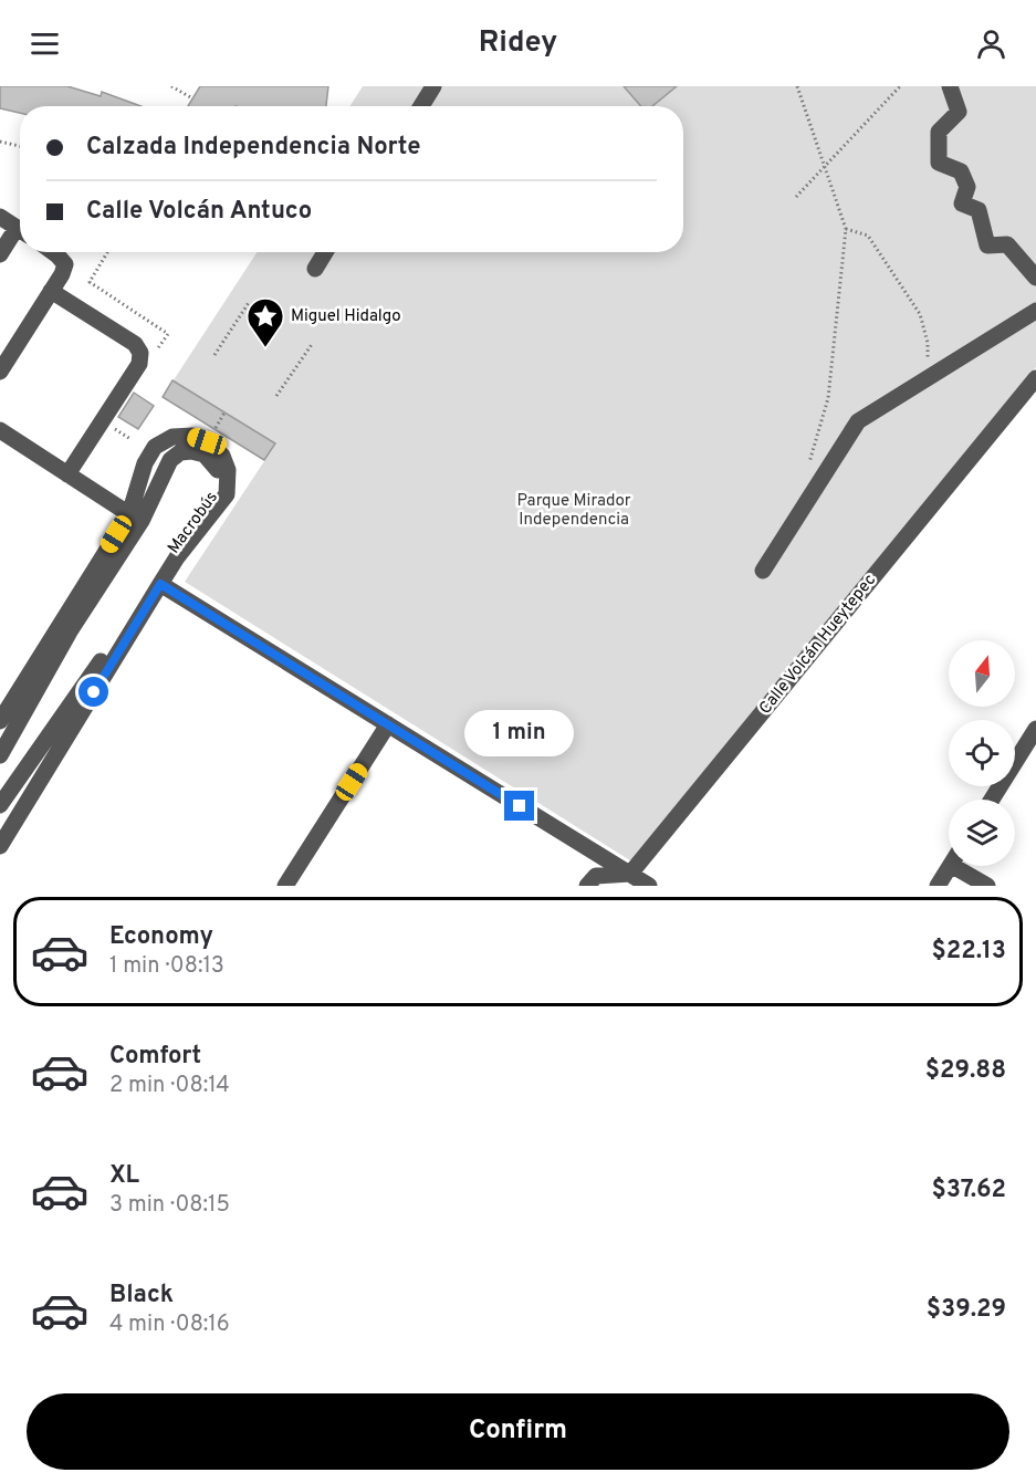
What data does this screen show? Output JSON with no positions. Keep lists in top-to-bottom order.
{
  "streets": {
    "street": ["Macrobús", "Calle Volcán Hueytepec"]
  },
  "parks": ["Parque Mirador Independencia"],
  "places": {
    "place": ["Miguel Hidalgo"]
  },
  "north": "top",
  "page": {
    "header": "Ridey",
    "banner": ["Calzada Independencia Norte", "Calle Volcán Antuco"],
    "bubble": "1 min",
    "list": [
      {
        "name": "Economy",
        "note": "1 min · 08:13",
        "value": "$22.13"
      },
      {
        "name": "Comfort",
        "note": "2 min · 08:14",
        "value": "$29.88"
      },
      {
        "name": "XL",
        "note": "3 min · 08:15",
        "value": "$37.62"
      },
      {
        "name": "Black",
        "note": "4 min · 08:16",
        "value": "$39.29"
      }
    ],
    "buttons": "Confirm"
  }
}
